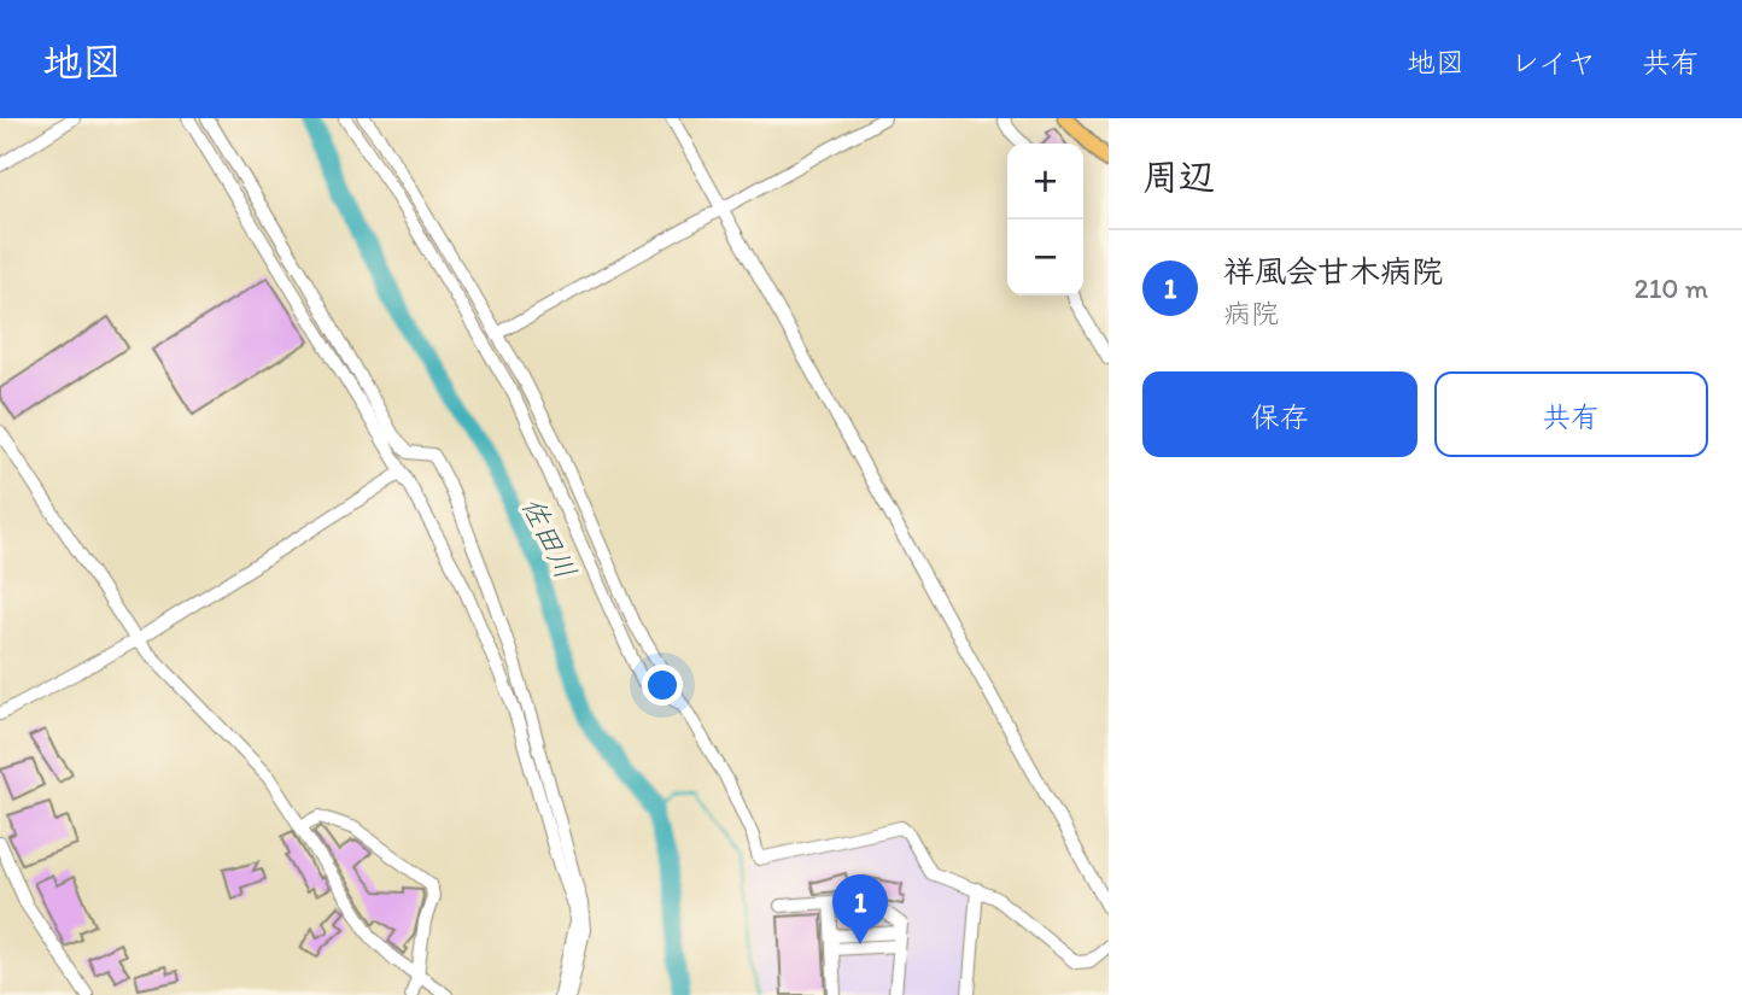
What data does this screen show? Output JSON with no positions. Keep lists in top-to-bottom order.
{
  "water": ["佐田川"],
  "page": {
    "header": "地図",
    "nav": ["地図", "レイヤ", "共有"],
    "heading": "周辺",
    "map_buttons": ["+", "−"],
    "list": [
      {
        "mark": "1",
        "name": "祥風会甘木病院",
        "note": "病院",
        "value": "210 m"
      }
    ],
    "buttons": ["保存", "共有"],
    "pins": "1"
  }
}
